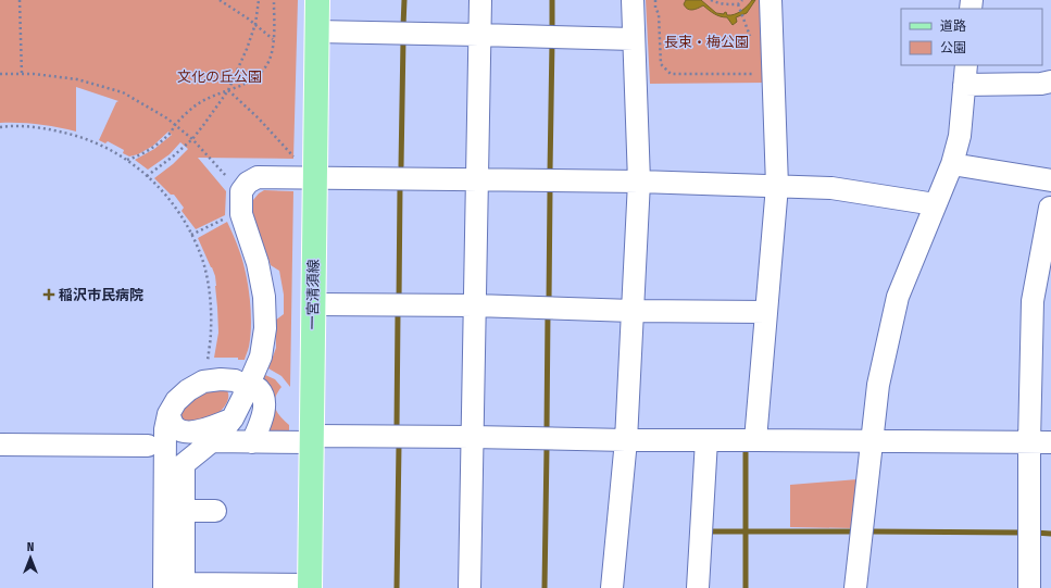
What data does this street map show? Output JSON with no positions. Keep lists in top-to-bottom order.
{
  "streets": {
    "main road": ["一宮清須線"]
  },
  "parks": ["長束・梅公園", "文化の丘公園"],
  "places": {
    "health": ["稲沢市民病院"]
  },
  "legend": ["道路", "公園"],
  "north": "top"
}
